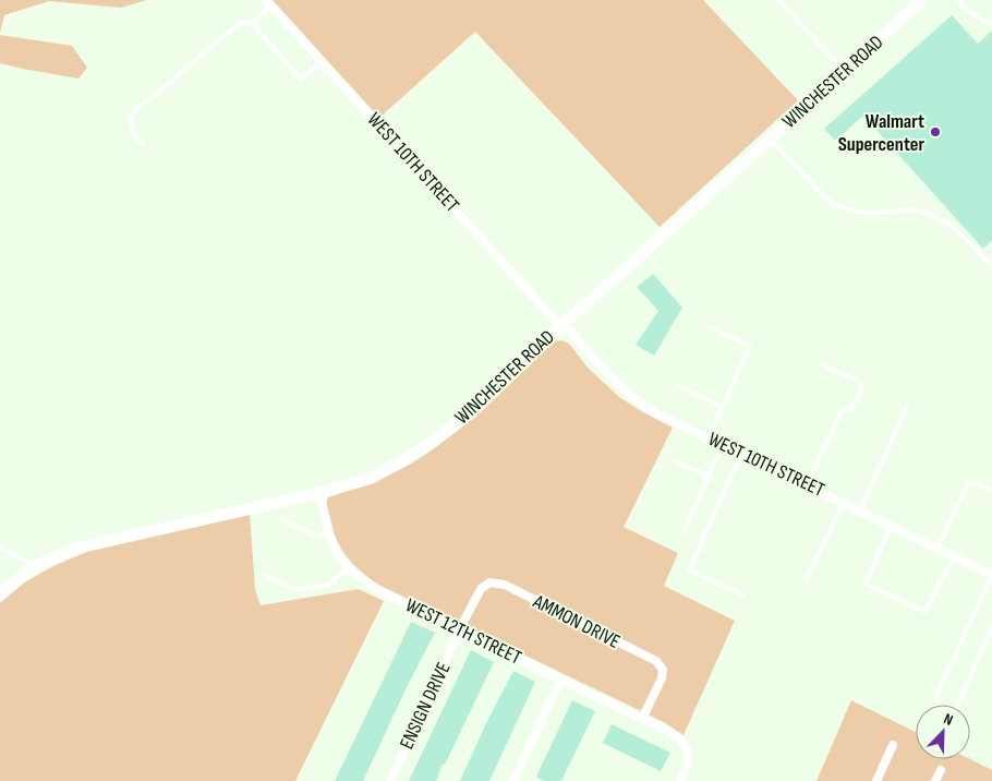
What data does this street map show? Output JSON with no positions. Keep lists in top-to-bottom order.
{
  "streets": {
    "street": [
      "WINCHESTER ROAD",
      "WEST 10TH STREET",
      "AMMON DRIVE",
      "WEST 12TH STREET",
      "ENSIGN DRIVE"
    ]
  },
  "crossings": [
    ["WINCHESTER ROAD", "WEST 10TH STREET"],
    ["WINCHESTER ROAD", "WEST 12TH STREET"],
    ["AMMON DRIVE", "WEST 12TH STREET"],
    ["AMMON DRIVE", "ENSIGN DRIVE"],
    ["WEST 12TH STREET", "ENSIGN DRIVE"]
  ],
  "places": ["Walmart Supercenter"],
  "north": "top right"
}
